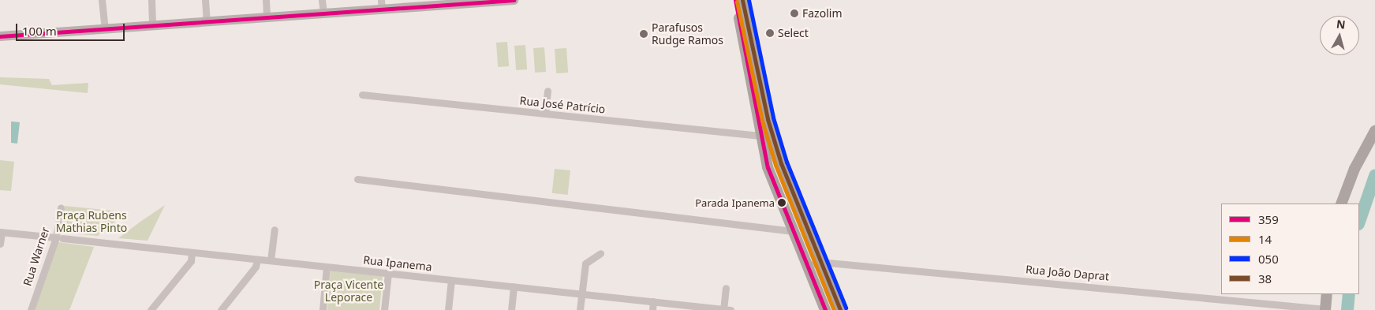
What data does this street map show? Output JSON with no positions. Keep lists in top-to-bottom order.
{
  "streets": {
    "street": [
      "Rua José Patrício",
      "Rua Warner",
      "Rua Ipanema",
      "Rua João Daprat"
    ]
  },
  "crossings": [
    ["Rua Warner", "Rua Ipanema"]
  ],
  "parks": ["Praça Rubens Mathias Pinto", "Praça Vicente Leporace"],
  "places": [
    "Fazolim",
    "Select",
    "Parafusos Rudge Ramos",
    "Parada Ipanema"
  ],
  "lines": [
    "transit line 359",
    "transit line 050",
    "transit line 38",
    "transit line 14"
  ],
  "legend": [
    "359",
    "14",
    "050",
    "38"
  ],
  "scale_bar": "100 m",
  "north": "top"
}
